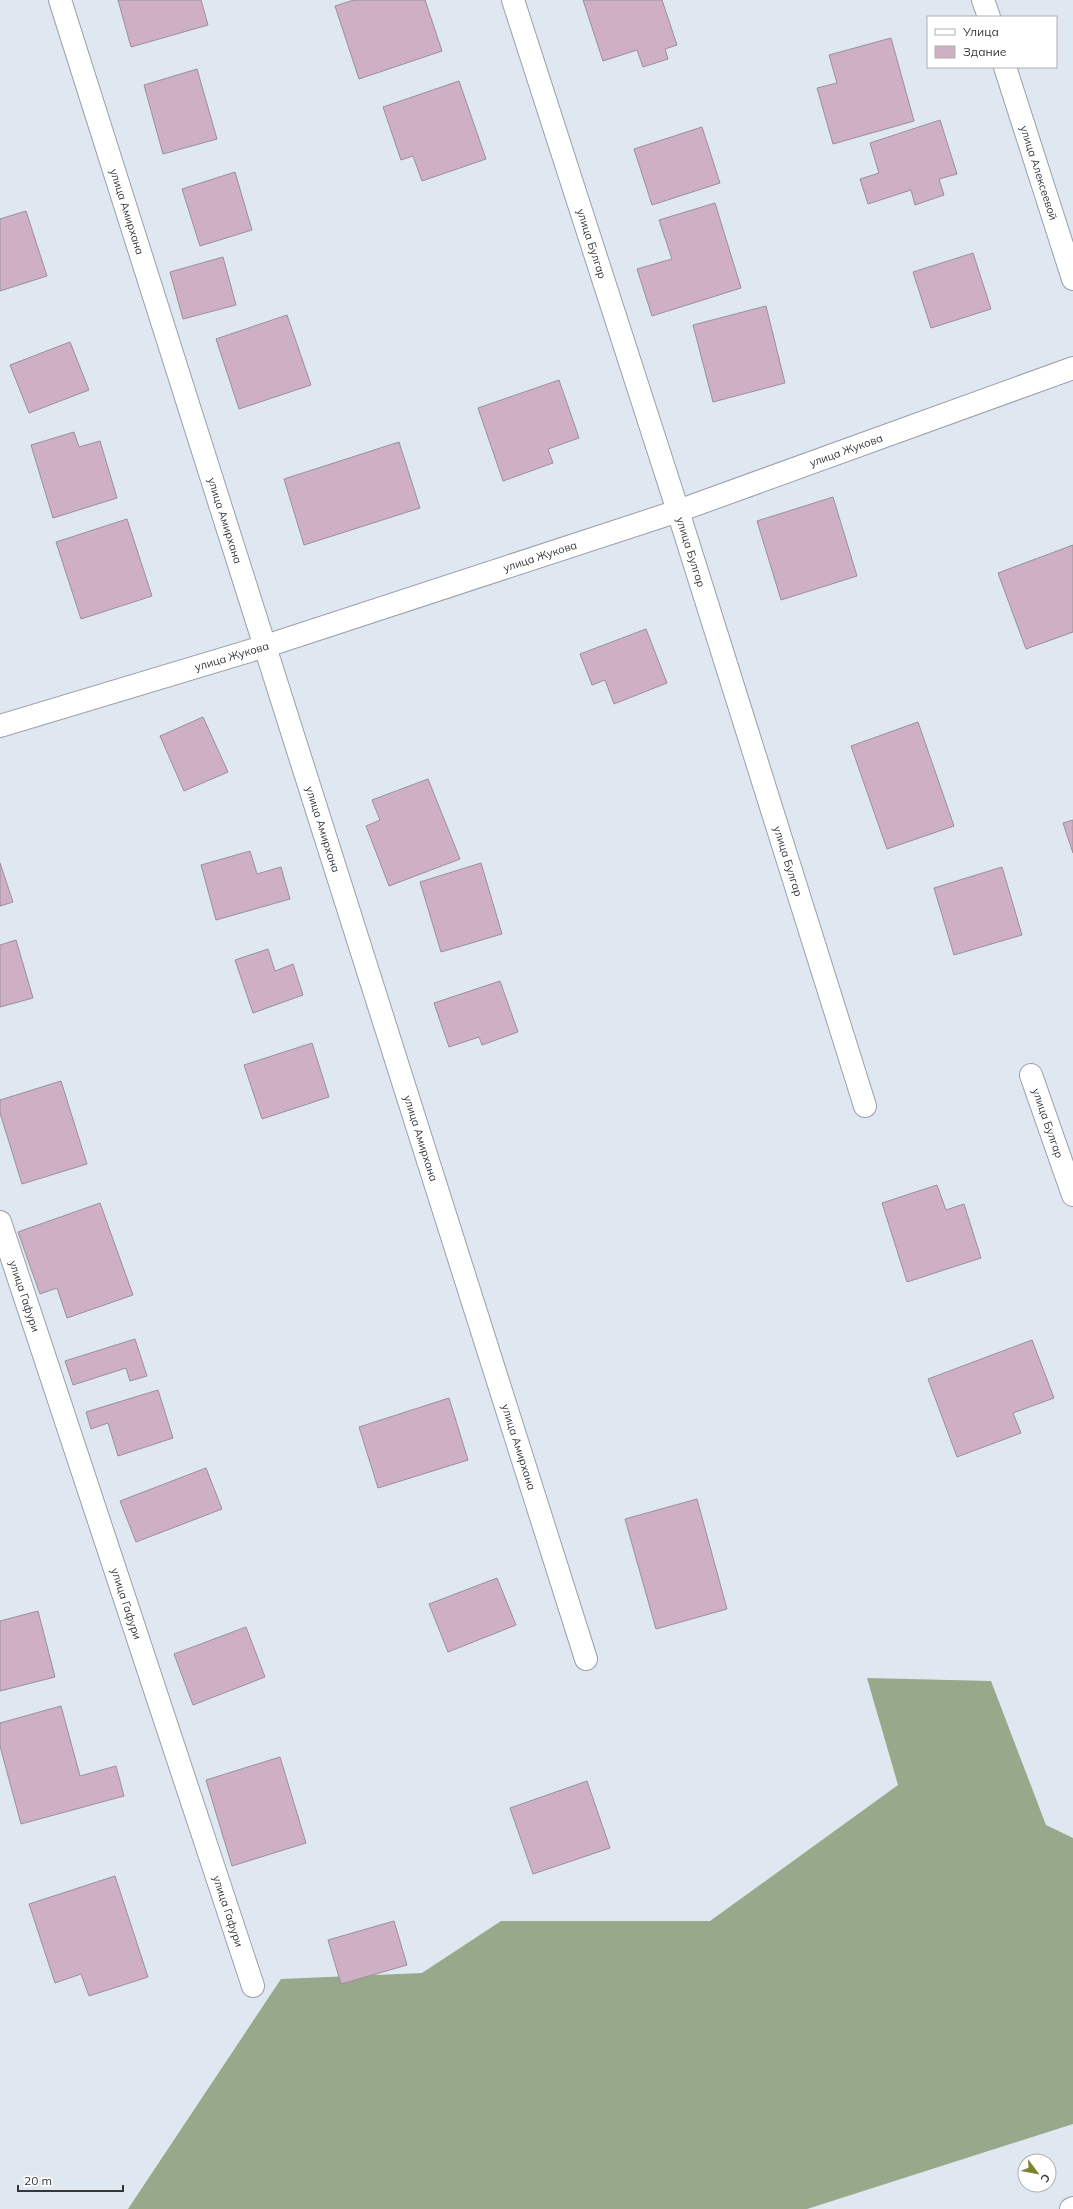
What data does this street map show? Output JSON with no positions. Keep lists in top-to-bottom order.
{
  "streets": {
    "street": [
      "улица Алексеевой",
      "улица Амирхана",
      "улица Булгар",
      "улица Жукова",
      "улица Гафури"
    ]
  },
  "crossings": [
    ["улица Амирхана", "улица Жукова"],
    ["улица Булгар", "улица Жукова"]
  ],
  "legend": ["Улица", "Здание"],
  "scale_bar": "20 m",
  "north": "bottom right"
}
